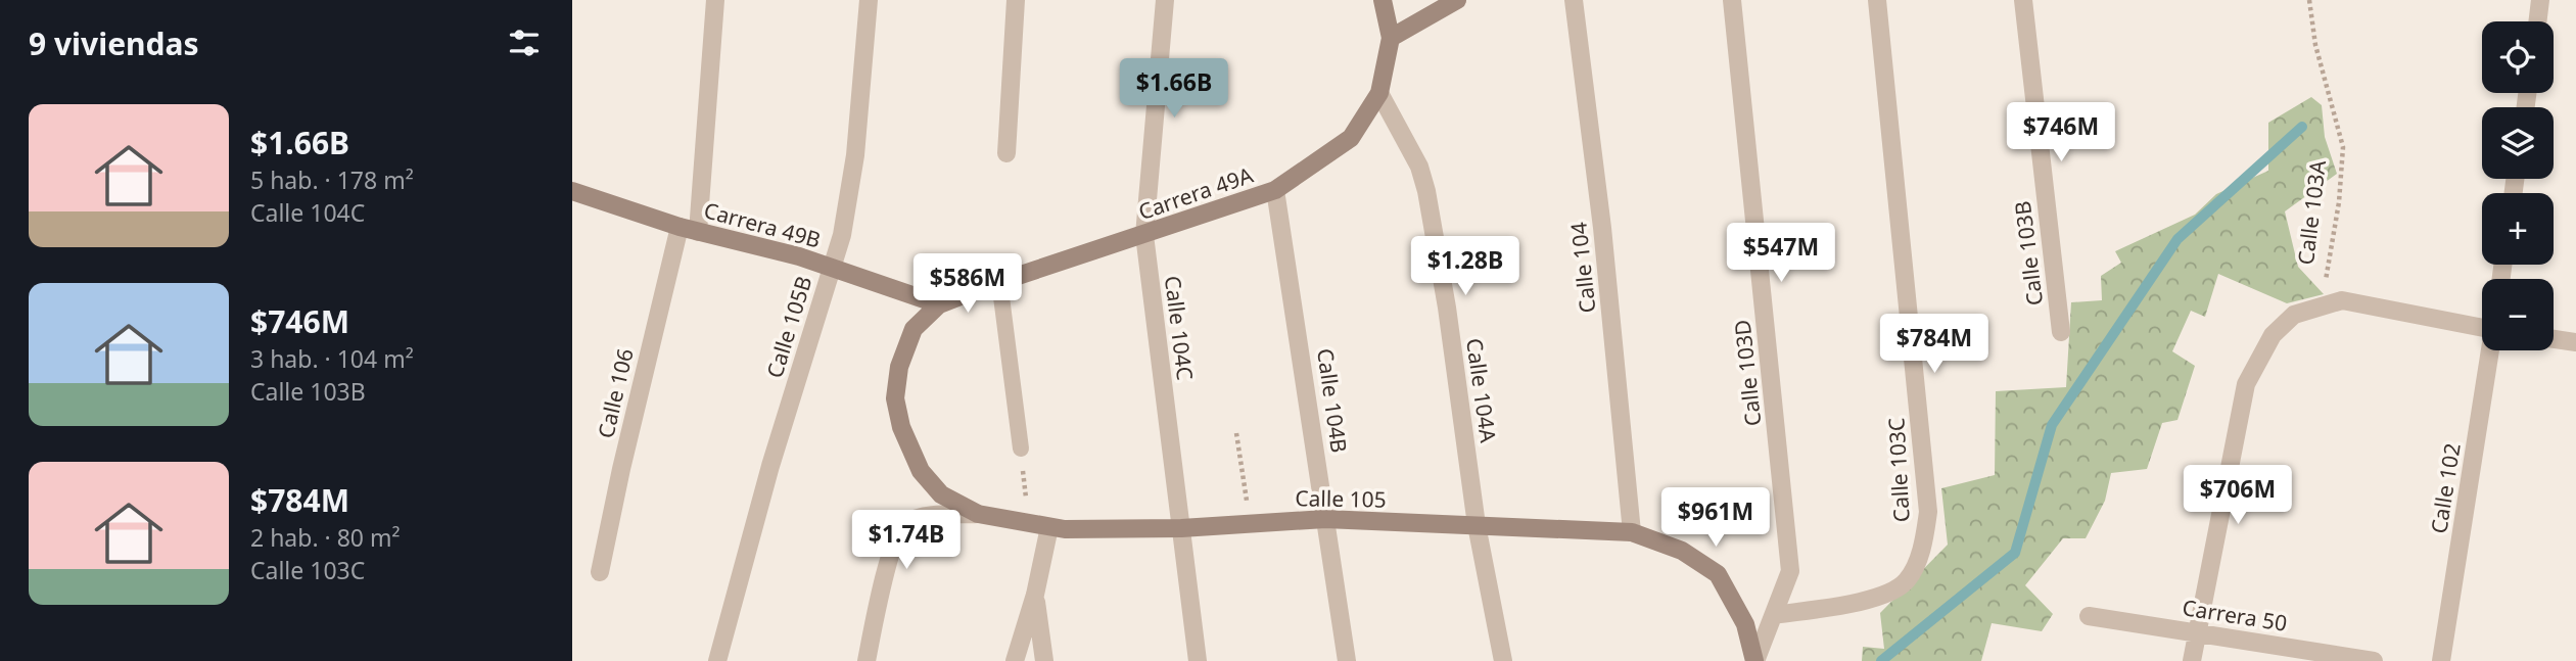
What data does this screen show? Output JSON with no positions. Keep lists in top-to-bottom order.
{
  "streets": {
    "street": [
      "Carrera 49A",
      "Carrera 49B",
      "Calle 103B",
      "Calle 104",
      "Calle 105B",
      "Calle 104C",
      "Calle 103D",
      "Calle 104A",
      "Calle 106",
      "Calle 104B",
      "Calle 103C",
      "Calle 102",
      "Calle 105",
      "Carrera 50"
    ],
    "path": ["Calle 103A"]
  },
  "crossings": [
    ["Carrera 49A", "Carrera 49B"],
    ["Carrera 49A", "Calle 104C"],
    ["Carrera 49A", "Calle 104A"],
    ["Carrera 49A", "Calle 104B"],
    ["Carrera 49A", "Calle 105"],
    ["Carrera 49B", "Calle 105B"],
    ["Carrera 49B", "Calle 106"],
    ["Carrera 49B", "Calle 105"],
    ["Calle 104", "Calle 105"],
    ["Calle 104C", "Calle 105"],
    ["Calle 103D", "Calle 103C"],
    ["Calle 104A", "Calle 105"],
    ["Calle 104B", "Calle 105"]
  ],
  "page": {
    "heading": "9 viviendas",
    "map_buttons": ["+", "−"],
    "price": [
      "$1.66B",
      "$746M",
      "$547M",
      "$1.28B",
      "$586M",
      "$784M",
      "$706M",
      "$961M",
      "$1.74B"
    ],
    "list": [
      {
        "name": "$1.66B",
        "note": "5 hab. · 178 m² · Calle 104C"
      },
      {
        "name": "$746M",
        "note": "3 hab. · 104 m² · Calle 103B"
      },
      {
        "name": "$784M",
        "note": "2 hab. · 80 m² · Calle 103C"
      }
    ]
  }
}
